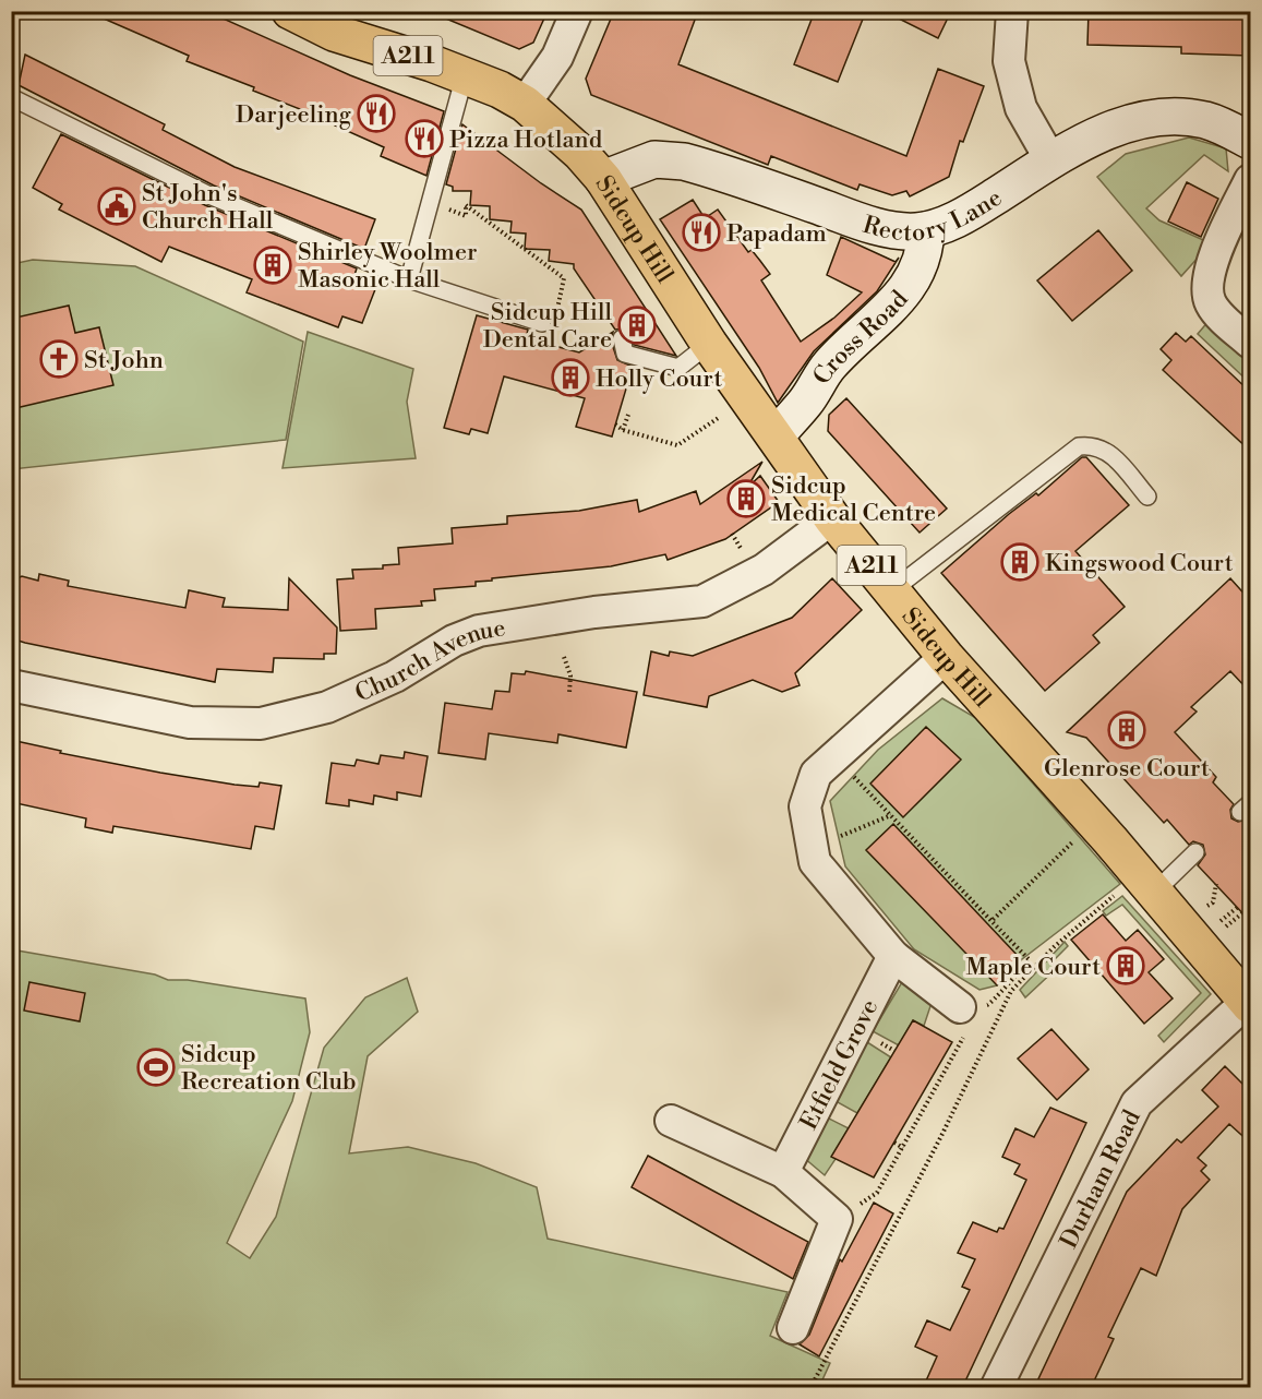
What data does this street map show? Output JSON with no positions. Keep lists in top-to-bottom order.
{
  "streets": {
    "main road": ["A211", "Sidcup Hill"],
    "street": [
      "Rectory Lane",
      "Cross Road",
      "Church Avenue",
      "Etfield Grove",
      "Durham Road"
    ]
  },
  "crossings": [
    ["A211", "Sidcup Hill"],
    ["Rectory Lane", "Sidcup Hill"],
    ["Rectory Lane", "Cross Road"],
    ["Sidcup Hill", "Cross Road"],
    ["Sidcup Hill", "Church Avenue"],
    ["Sidcup Hill", "Durham Road"]
  ],
  "places": {
    "restaurant": ["Darjeeling", "Pizza Hotland", "Papadam"],
    "public building": ["St John's Church Hall"],
    "building": [
      "Shirley Woolmer Masonic Hall",
      "Sidcup Hill Dental Care",
      "Holly Court",
      "Sidcup Medical Centre",
      "Kingswood Court",
      "Glenrose Court",
      "Maple Court"
    ],
    "church": ["St John"],
    "sports": ["Sidcup Recreation Club"]
  }
}
